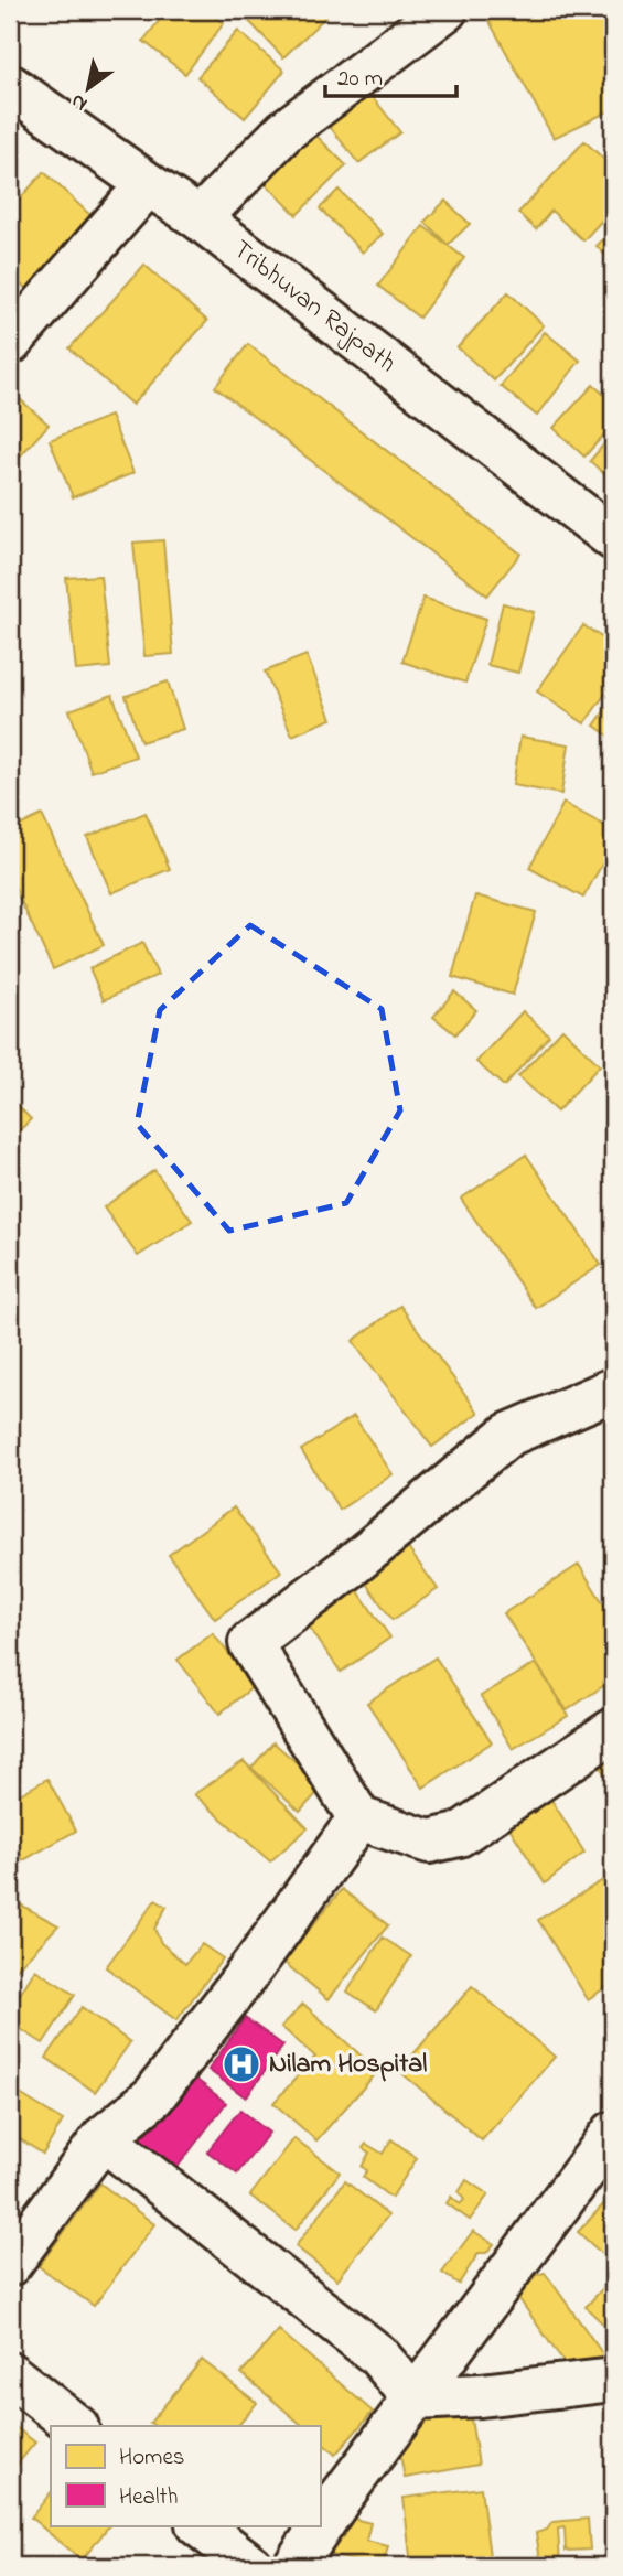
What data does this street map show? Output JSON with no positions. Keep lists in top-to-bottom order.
{
  "streets": {
    "main road": ["Tribhuvan Rajpath"]
  },
  "places": {
    "hospital": ["Nilam Hospital"]
  },
  "legend": ["Homes", "Health"],
  "scale_bar": "20 m",
  "north": "bottom left"
}
